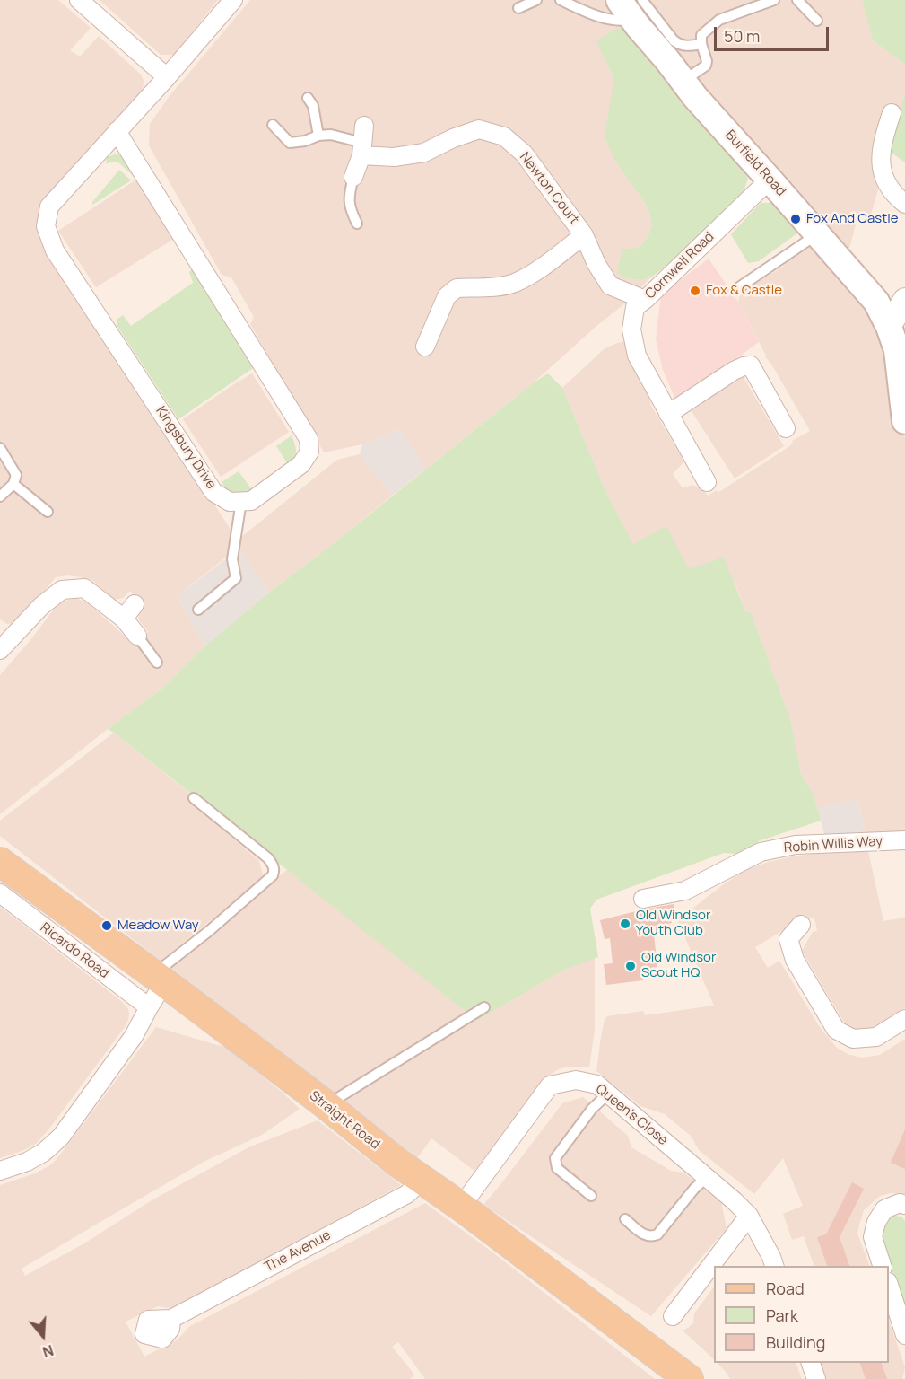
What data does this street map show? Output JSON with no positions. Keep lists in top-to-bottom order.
{
  "streets": {
    "main road": ["Burfield Road", "Straight Road"],
    "street": [
      "Newton Court",
      "Cornwell Road",
      "Kingsbury Drive",
      "Robin Willis Way",
      "Ricardo Road",
      "Queen's Close",
      "The Avenue"
    ]
  },
  "crossings": [
    ["Burfield Road", "Cornwell Road"],
    ["Newton Court", "Cornwell Road"],
    ["Queen's Close", "Straight Road"],
    ["Straight Road", "The Avenue"]
  ],
  "places": [
    "Fox And Castle",
    "Fox & Castle",
    "Old Windsor Youth Club",
    "Meadow Way",
    "Old Windsor Scout HQ"
  ],
  "legend": ["Road", "Park", "Building"],
  "scale_bar": "50 m",
  "north": "bottom"
}
